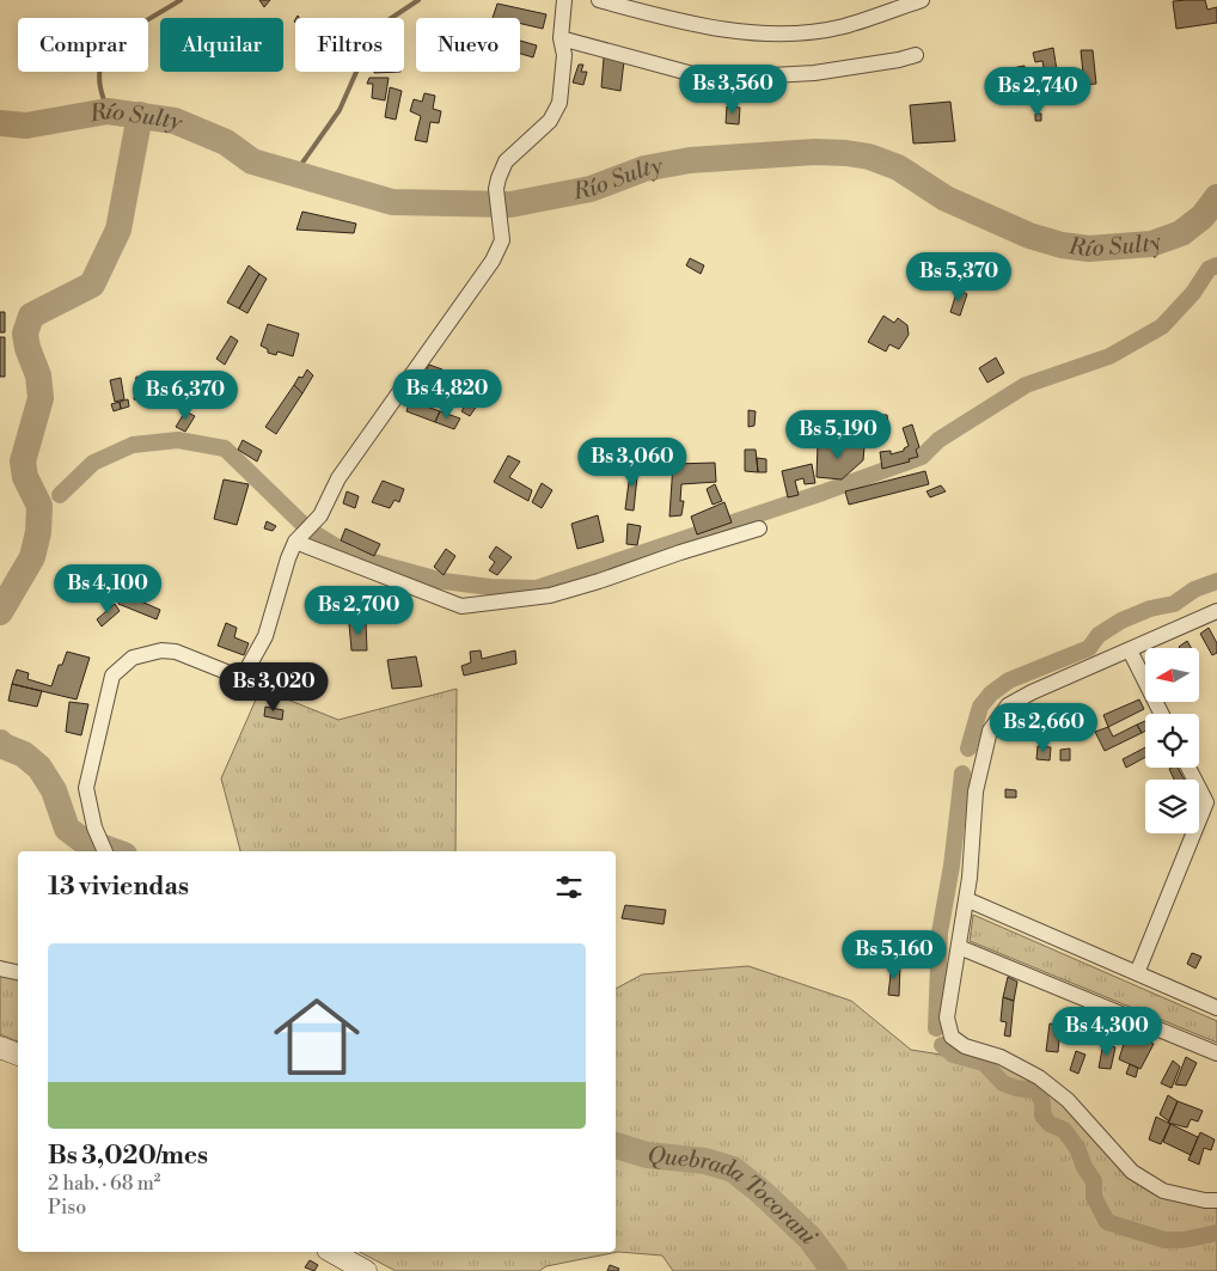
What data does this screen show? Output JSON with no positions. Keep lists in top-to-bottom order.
{
  "water": ["Río Sulty", "Quebrada Tocorani"],
  "north": "left",
  "page": {
    "chip": [
      "Comprar",
      "Alquilar",
      "Filtros",
      "Nuevo"
    ],
    "price": [
      "Bs 3,560",
      "Bs 2,740",
      "Bs 5,370",
      "Bs 4,820",
      "Bs 6,370",
      "Bs 5,190",
      "Bs 3,060",
      "Bs 4,100",
      "Bs 2,700",
      "Bs 3,020",
      "Bs 2,660",
      "Bs 5,160",
      "Bs 4,300"
    ],
    "heading": "13 viviendas",
    "list": [
      {
        "name": "Bs 3,020/mes",
        "note": "2 hab. · 68 m² · Piso"
      }
    ]
  }
}
